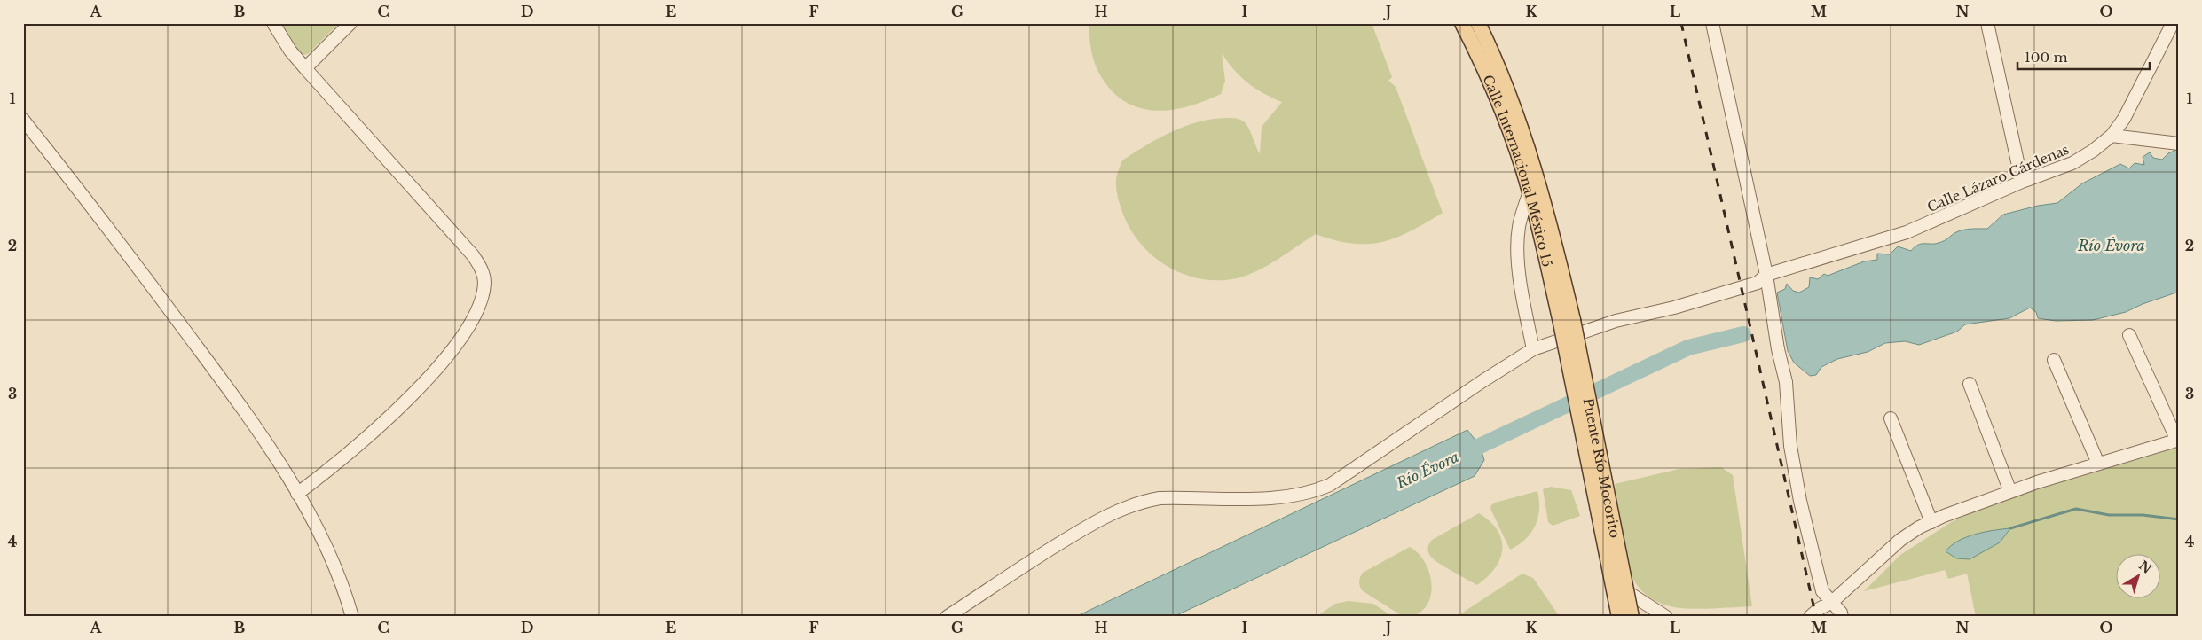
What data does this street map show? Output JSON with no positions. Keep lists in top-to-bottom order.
{
  "streets": {
    "main road": ["Calle Internacional México 15", "Puente Río Mocorito"],
    "street": ["Calle Lázaro Cárdenas"]
  },
  "crossings": [
    ["Calle Internacional México 15", "Puente Río Mocorito"]
  ],
  "water": ["Río Évora"],
  "scale_bar": "100 m",
  "north": "top right",
  "grid": {
    "columns": [
      "A",
      "B",
      "C",
      "D",
      "E",
      "F",
      "G",
      "H",
      "I",
      "J",
      "K",
      "L",
      "M",
      "N",
      "O"
    ],
    "rows": [
      "1",
      "2",
      "3",
      "4"
    ]
  }
}
